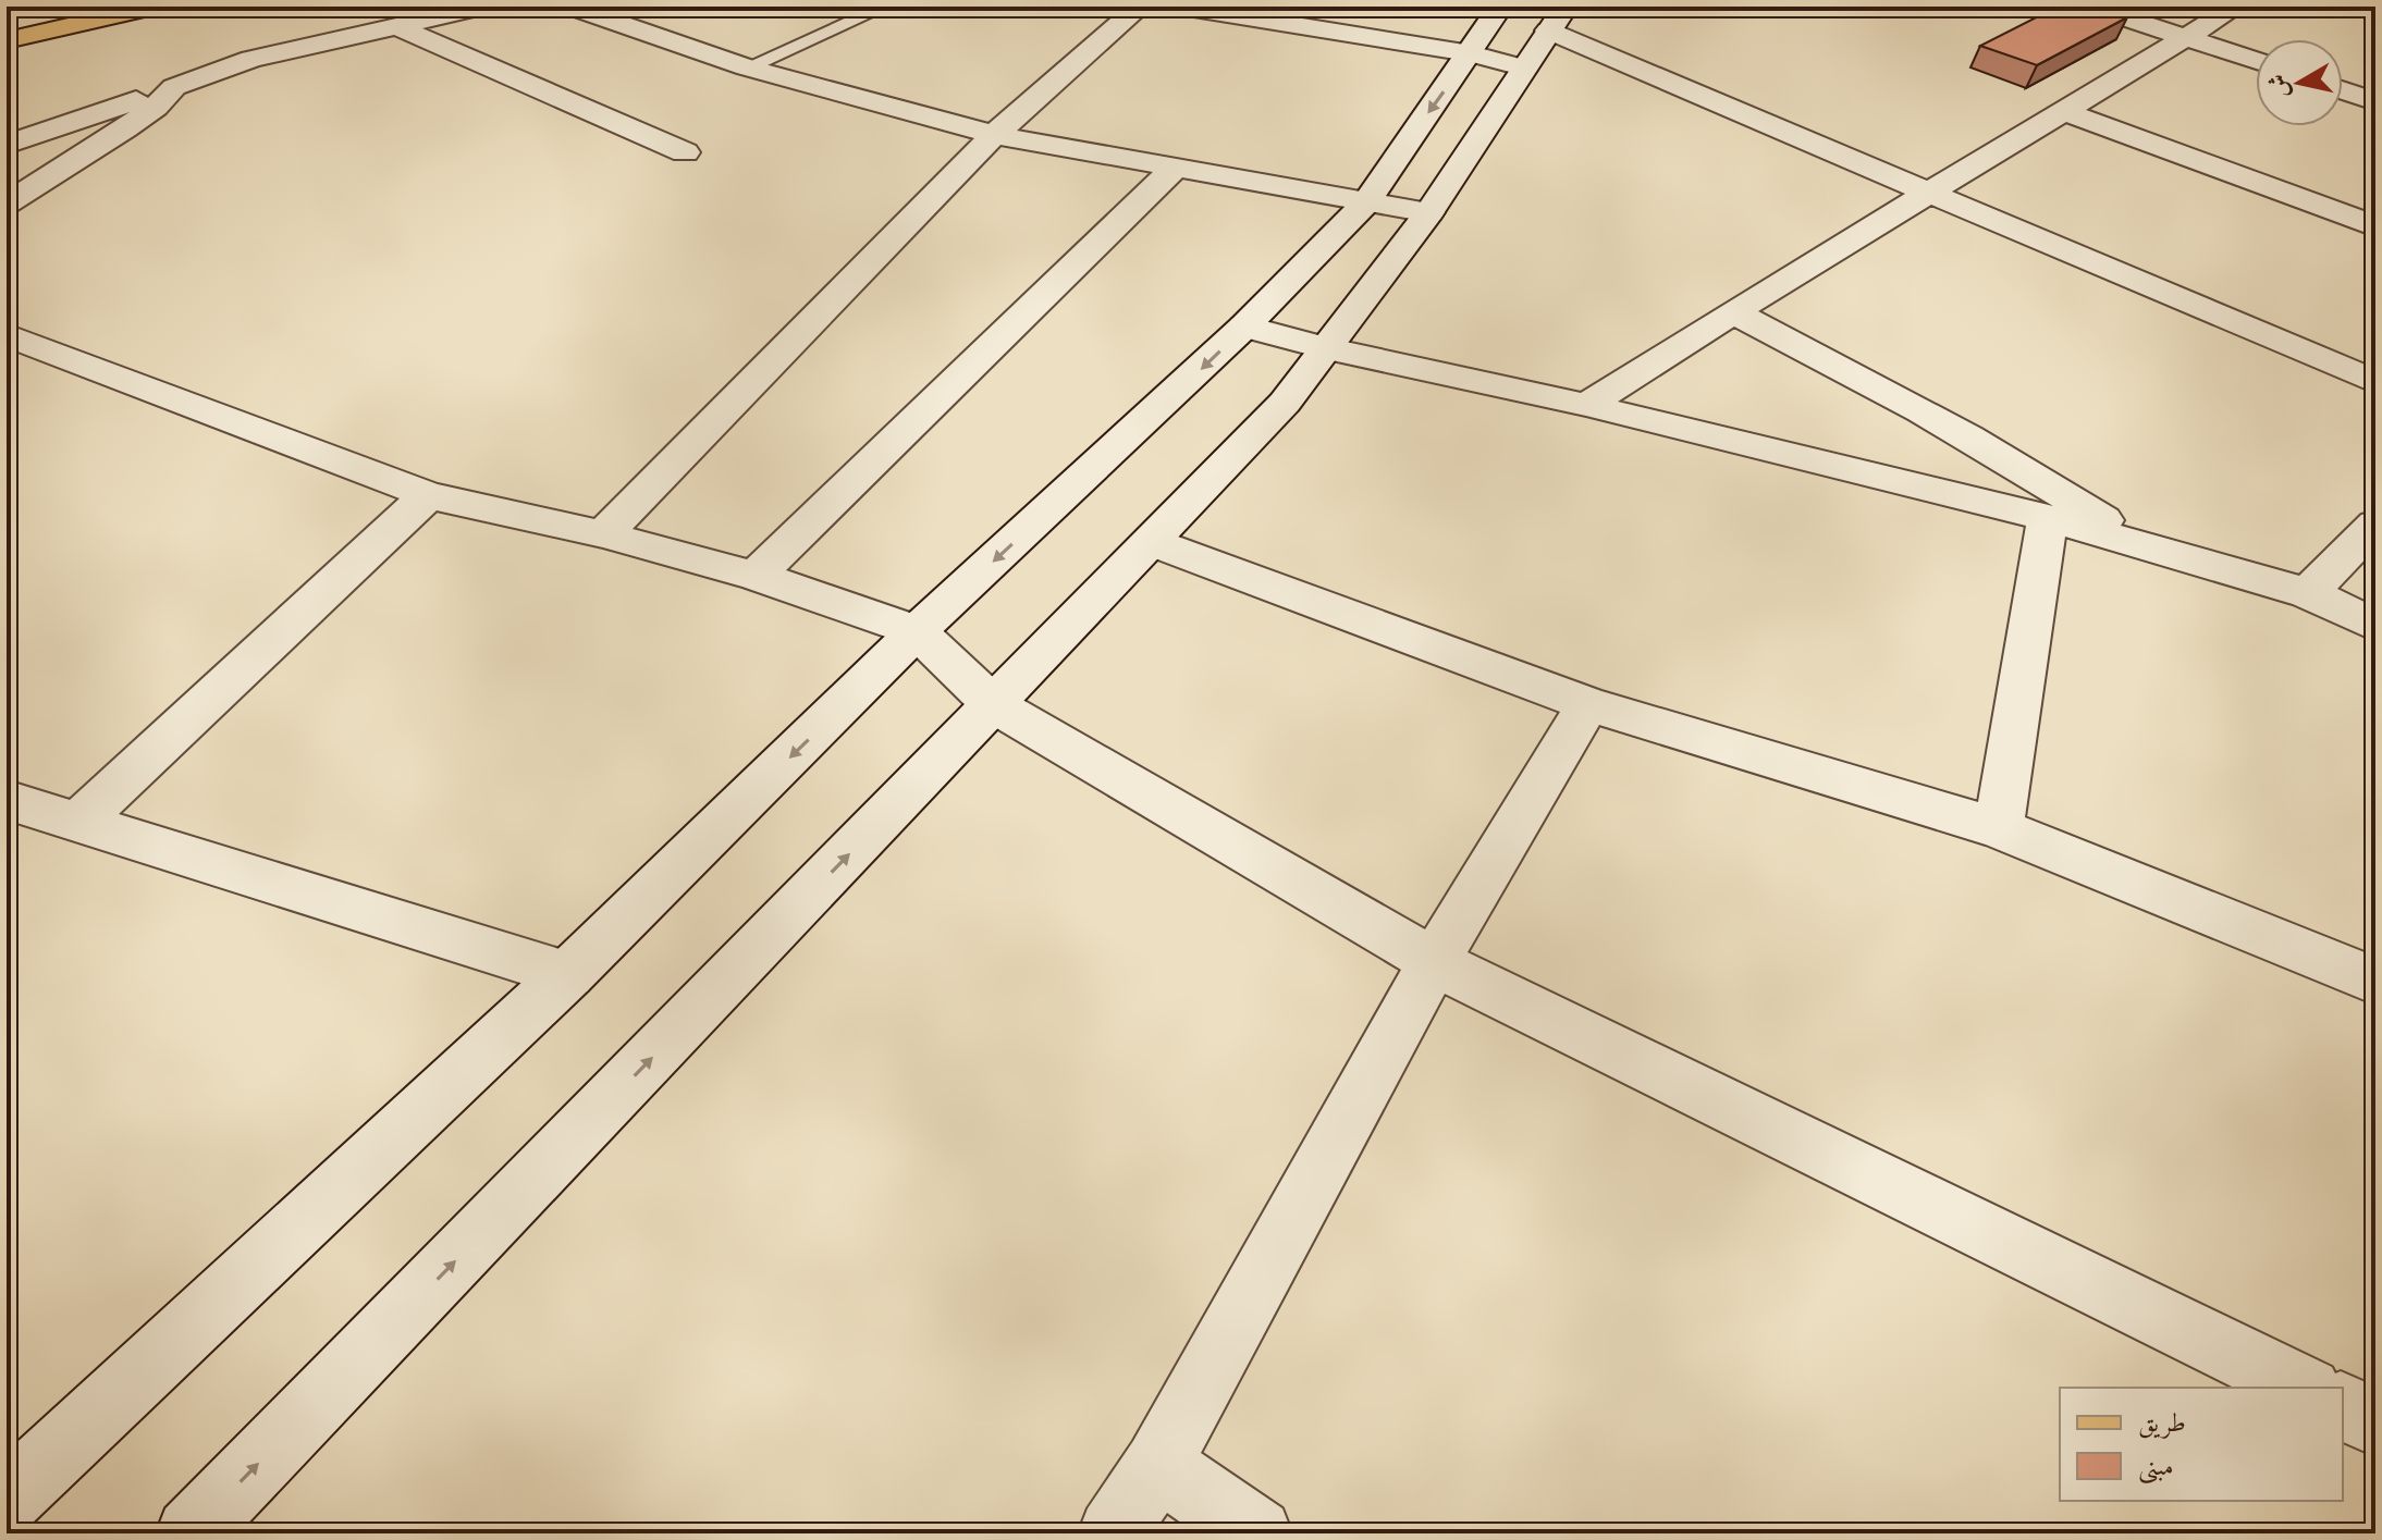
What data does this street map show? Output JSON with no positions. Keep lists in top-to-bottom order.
{
  "legend": ["طريق", "مبنى"],
  "north": "left"
}
